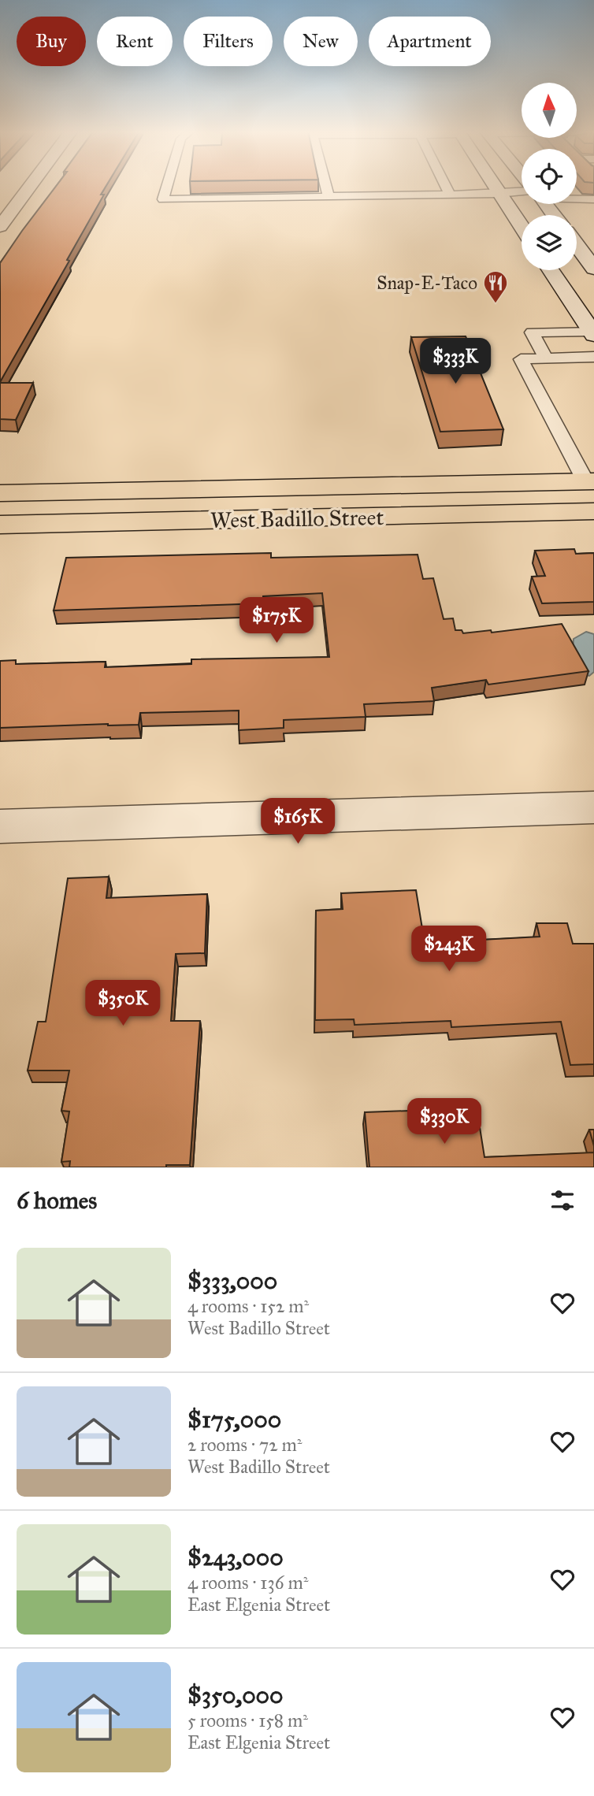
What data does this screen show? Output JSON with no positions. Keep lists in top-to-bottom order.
{
  "streets": {
    "main road": ["West Badillo Street"]
  },
  "places": {
    "restaurant": ["Snap-E-Taco"]
  },
  "north": "top",
  "page": {
    "chip": [
      "Buy",
      "Rent",
      "Filters",
      "New",
      "Apartment"
    ],
    "price": [
      "$333K",
      "$175K",
      "$165K",
      "$243K",
      "$350K",
      "$330K"
    ],
    "heading": "6 homes",
    "list": [
      {
        "name": "$333,000",
        "note": "4 rooms · 152 m² · West Badillo Street"
      },
      {
        "name": "$175,000",
        "note": "2 rooms · 72 m² · West Badillo Street"
      },
      {
        "name": "$243,000",
        "note": "4 rooms · 136 m² · East Elgenia Street"
      },
      {
        "name": "$350,000",
        "note": "5 rooms · 158 m² · East Elgenia Street"
      }
    ]
  }
}
